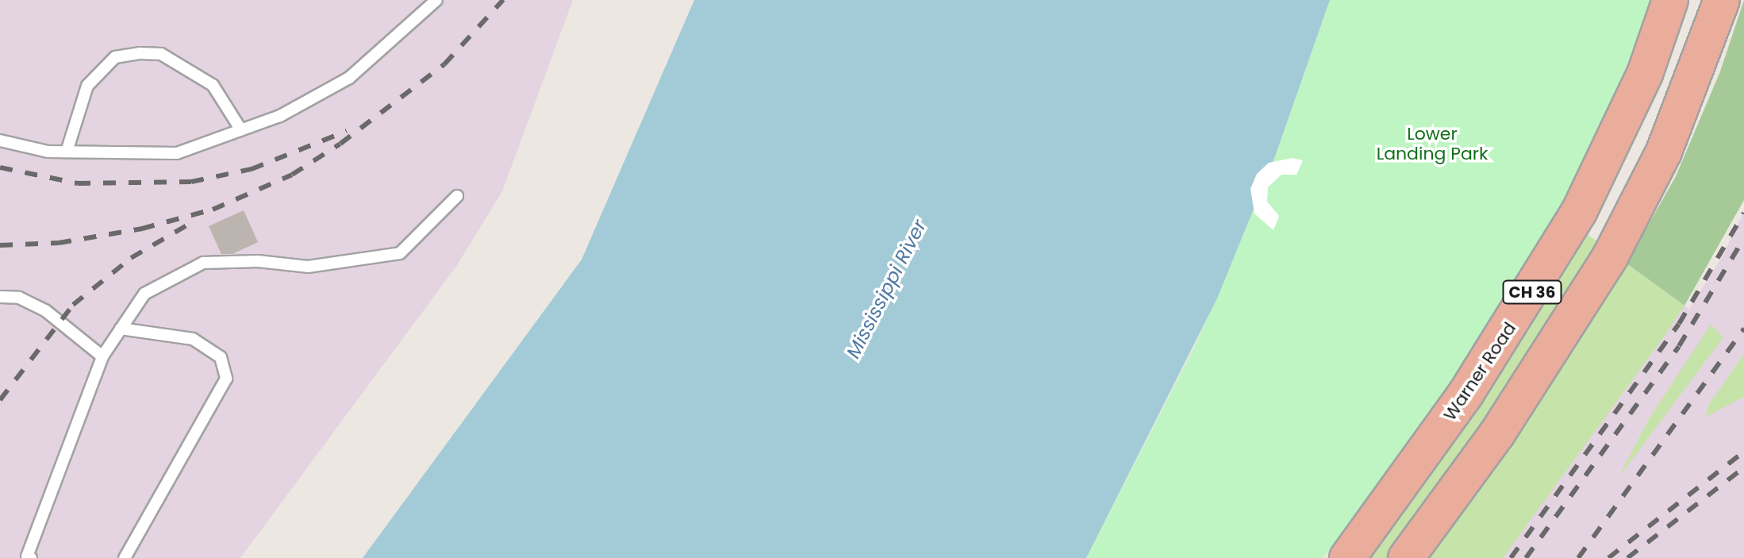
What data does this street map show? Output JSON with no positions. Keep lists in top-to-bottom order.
{
  "streets": {
    "highway": ["CH 36", "Warner Road"]
  },
  "water": ["Mississippi River"],
  "parks": ["Lower Landing Park"]
}
